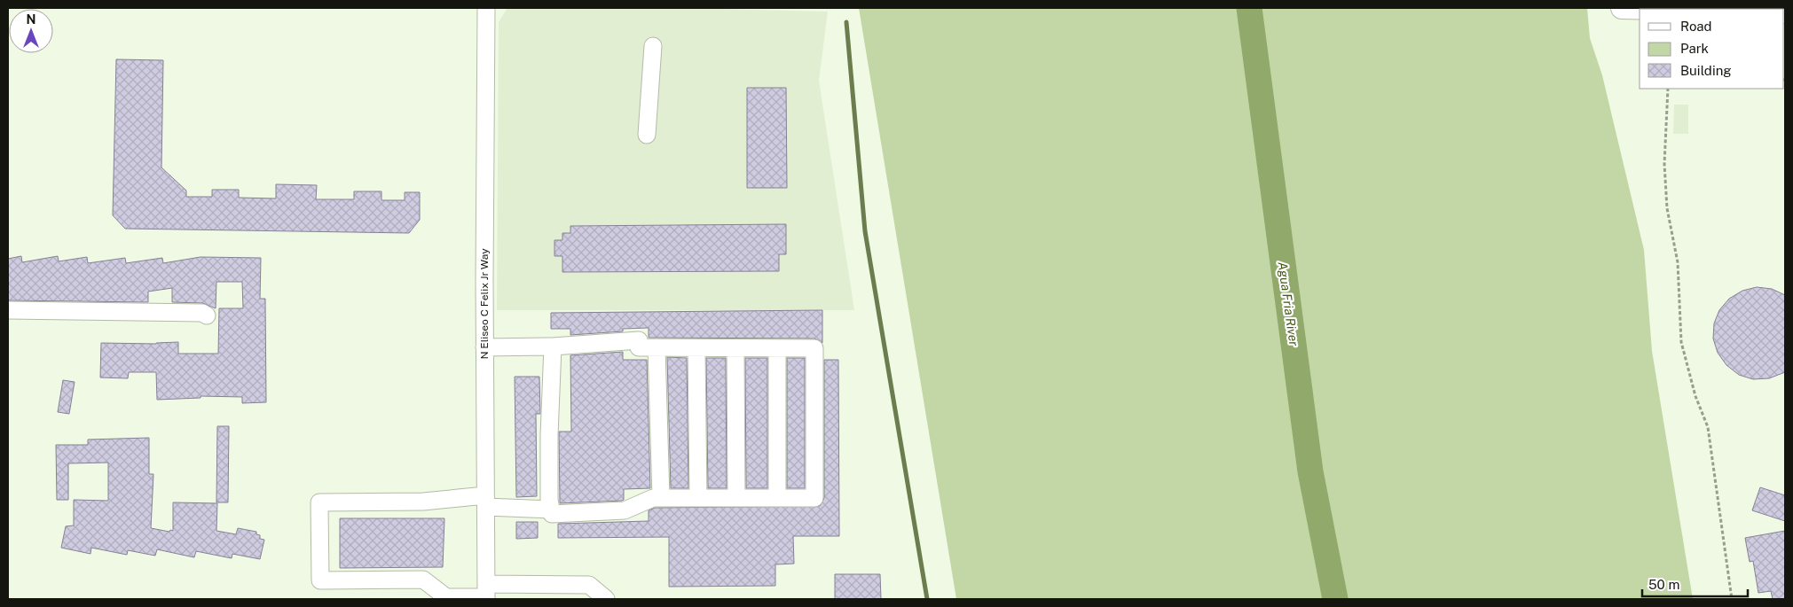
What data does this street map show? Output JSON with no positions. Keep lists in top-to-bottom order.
{
  "streets": {
    "street": ["N Eliseo C Felix Jr Way"]
  },
  "water": ["Agua Fria River"],
  "legend": ["Road", "Park", "Building"],
  "scale_bar": "50 m",
  "north": "top"
}
